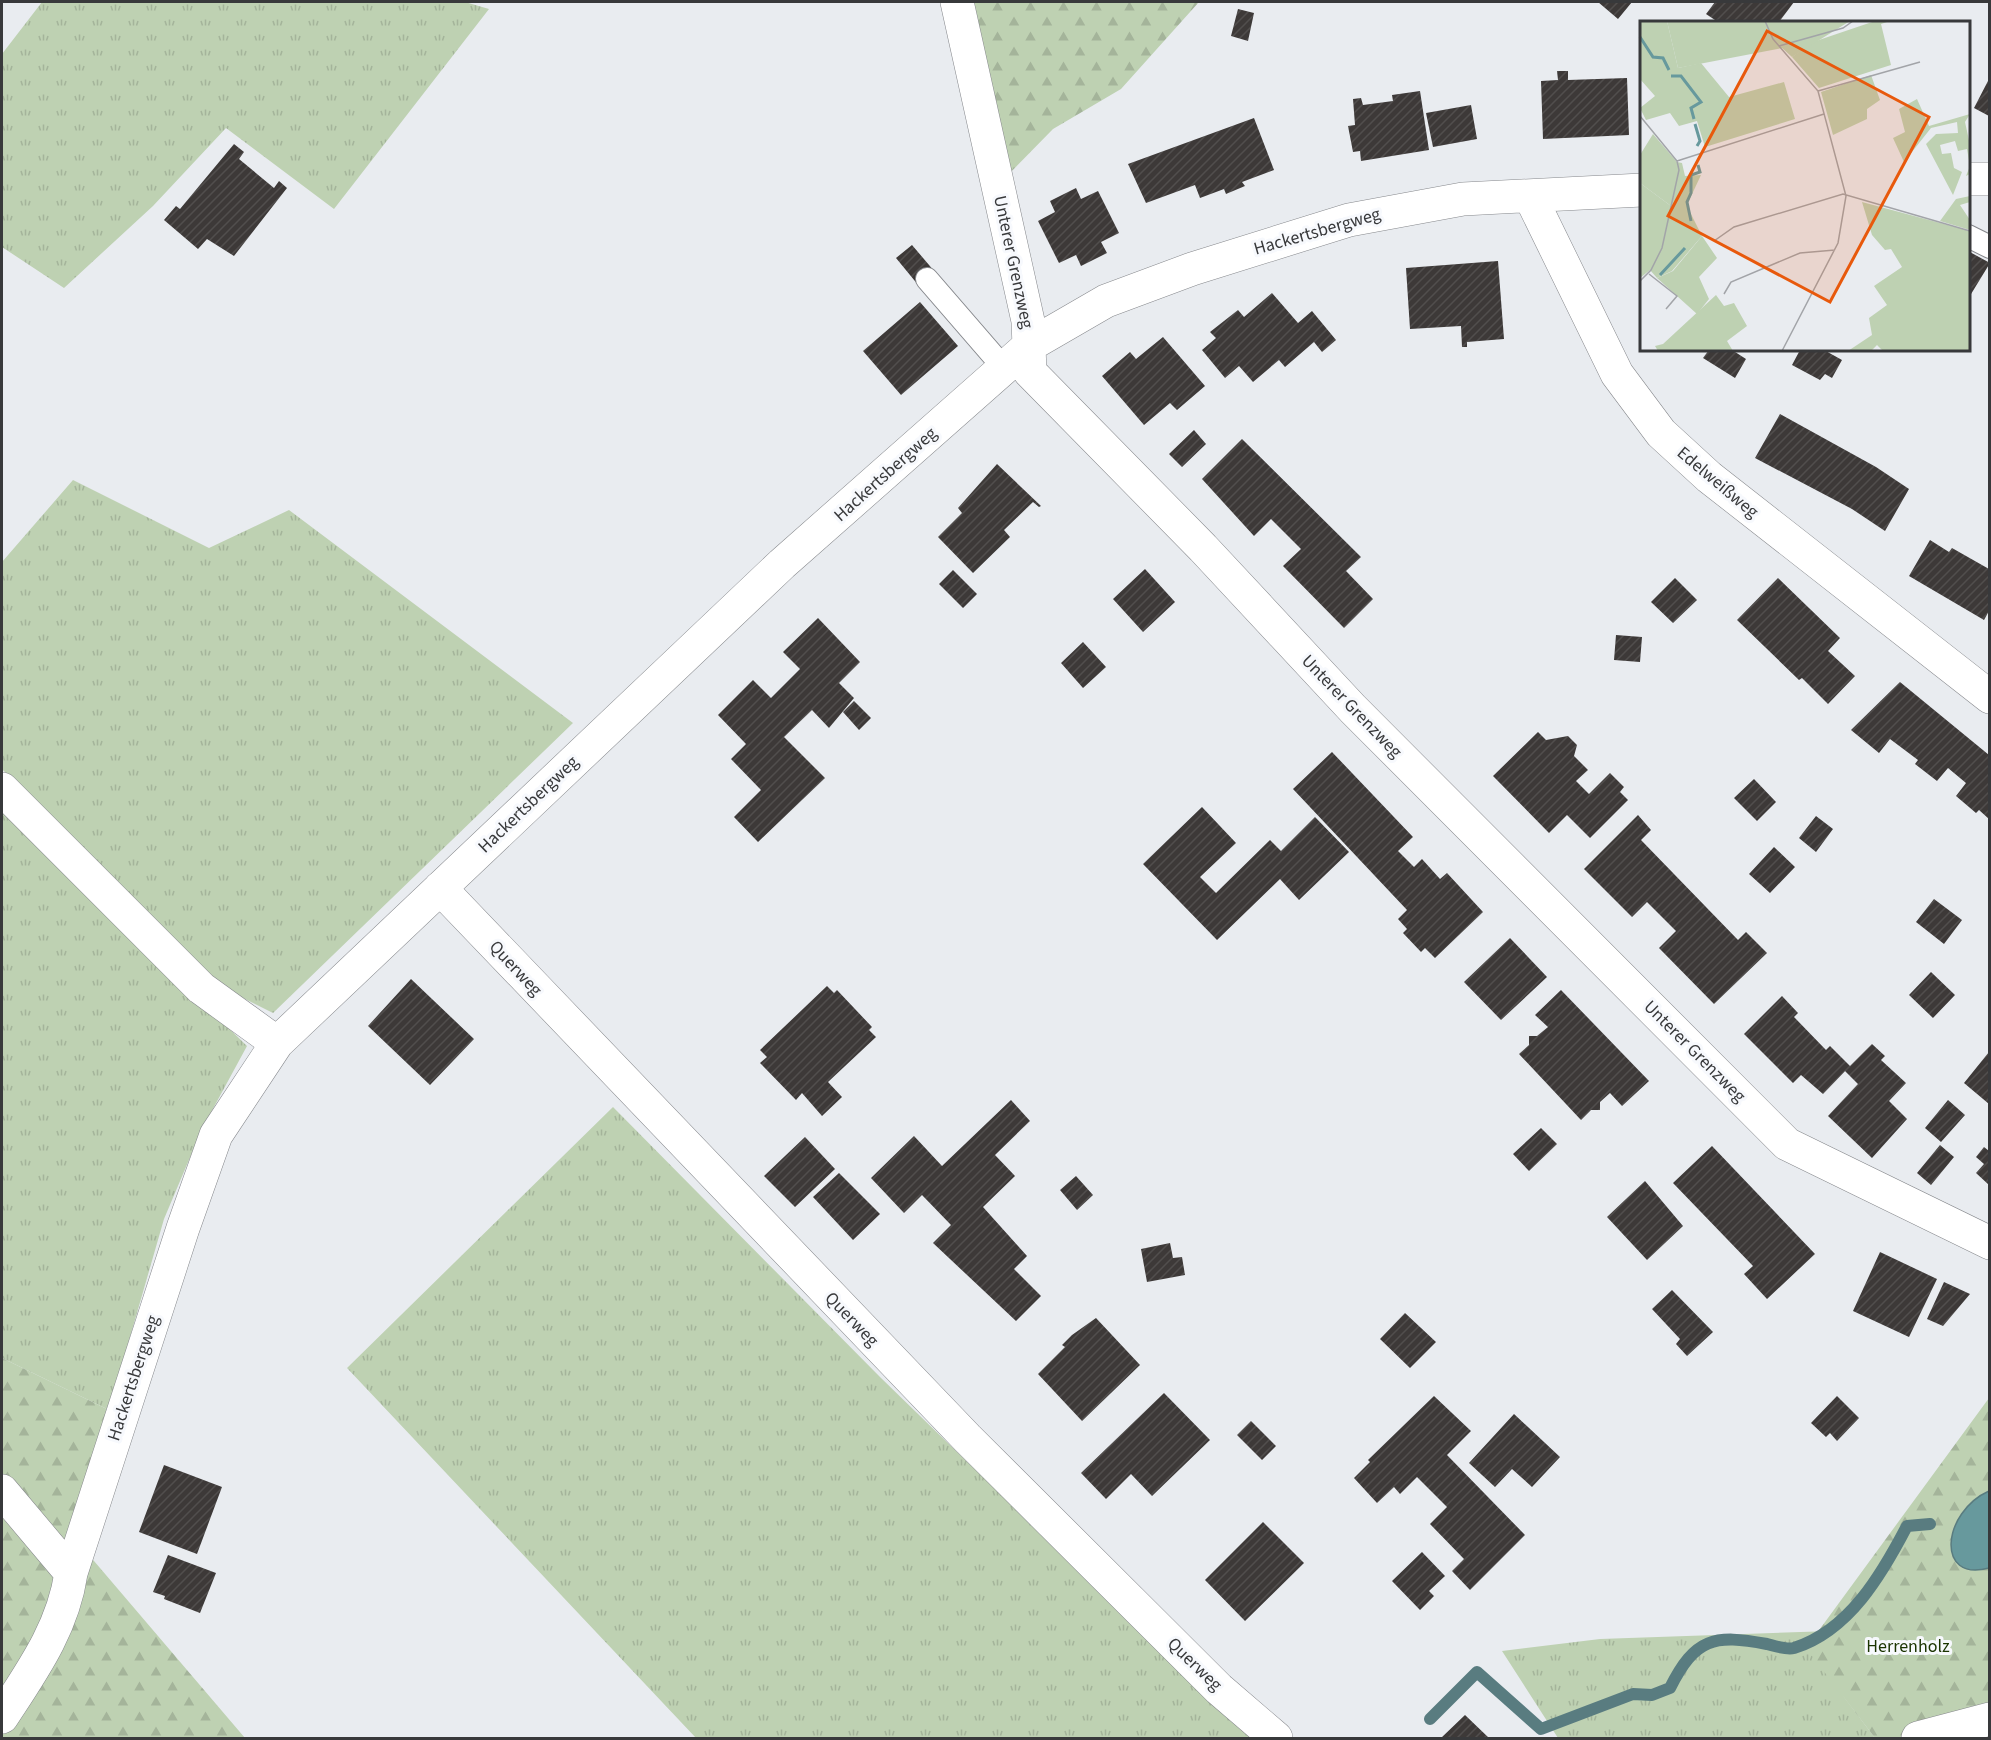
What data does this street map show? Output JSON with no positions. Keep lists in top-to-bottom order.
{
  "streets": {
    "street": [
      "Hackertsbergweg",
      "Unterer Grenzweg",
      "Edelweißweg",
      "Querweg"
    ]
  },
  "crossings": [
    ["Hackertsbergweg", "Unterer Grenzweg"],
    ["Hackertsbergweg", "Edelweißweg"],
    ["Hackertsbergweg", "Querweg"]
  ],
  "parks": ["Herrenholz"]
}
